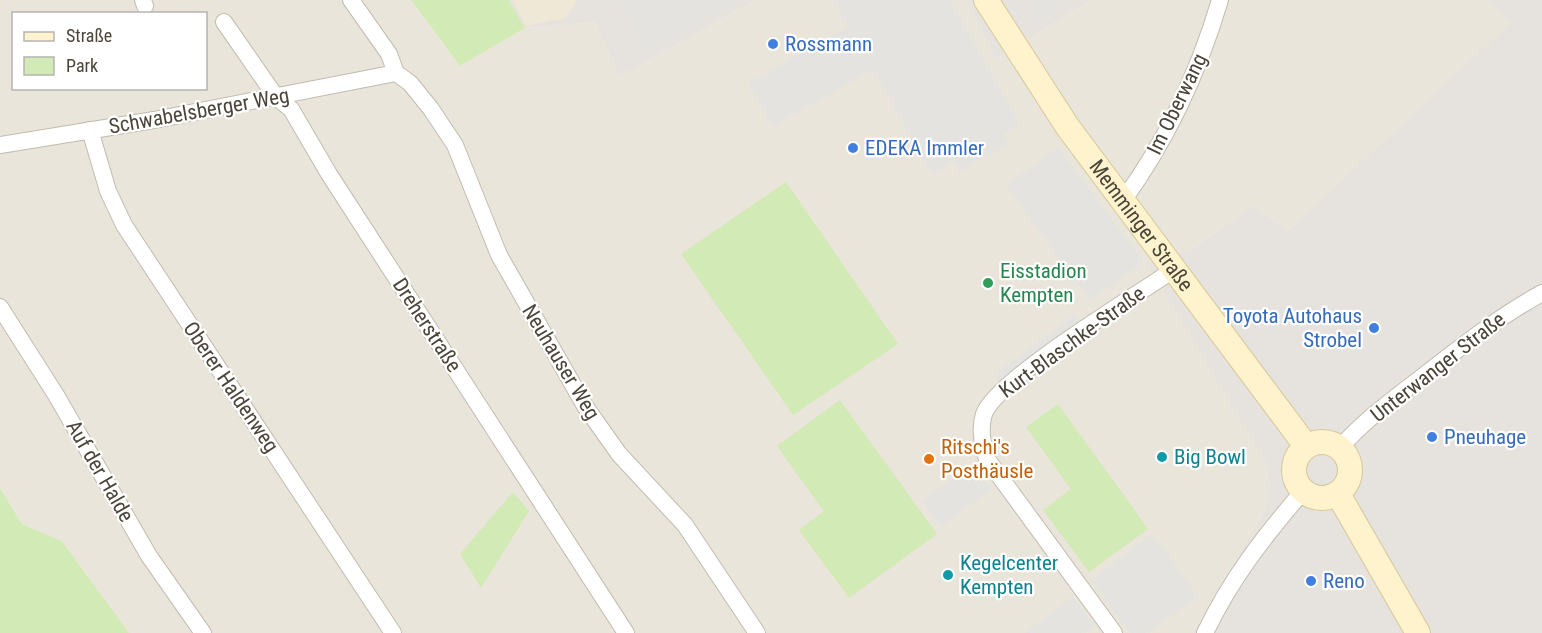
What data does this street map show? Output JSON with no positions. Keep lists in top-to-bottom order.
{
  "streets": {
    "main road": ["Memminger Straße"],
    "street": [
      "Im Oberwang",
      "Schwabelsberger Weg",
      "Dreherstraße",
      "Kurt-Blaschke-Straße",
      "Neuhauser Weg",
      "Unterwanger Straße",
      "Oberer Haldenweg",
      "Auf der Halde"
    ]
  },
  "crossings": [
    ["Im Oberwang", "Memminger Straße"],
    ["Schwabelsberger Weg", "Dreherstraße"],
    ["Schwabelsberger Weg", "Neuhauser Weg"],
    ["Schwabelsberger Weg", "Oberer Haldenweg"],
    ["Memminger Straße", "Kurt-Blaschke-Straße"],
    ["Memminger Straße", "Unterwanger Straße"]
  ],
  "places": [
    "Rossmann",
    "EDEKA Immler",
    "Eisstadion Kempten",
    "Toyota Autohaus Strobel",
    "Pneuhage",
    "Big Bowl",
    "Ritschi's Posthäusle",
    "Kegelcenter Kempten",
    "Reno"
  ],
  "legend": ["Straße", "Park"]
}
